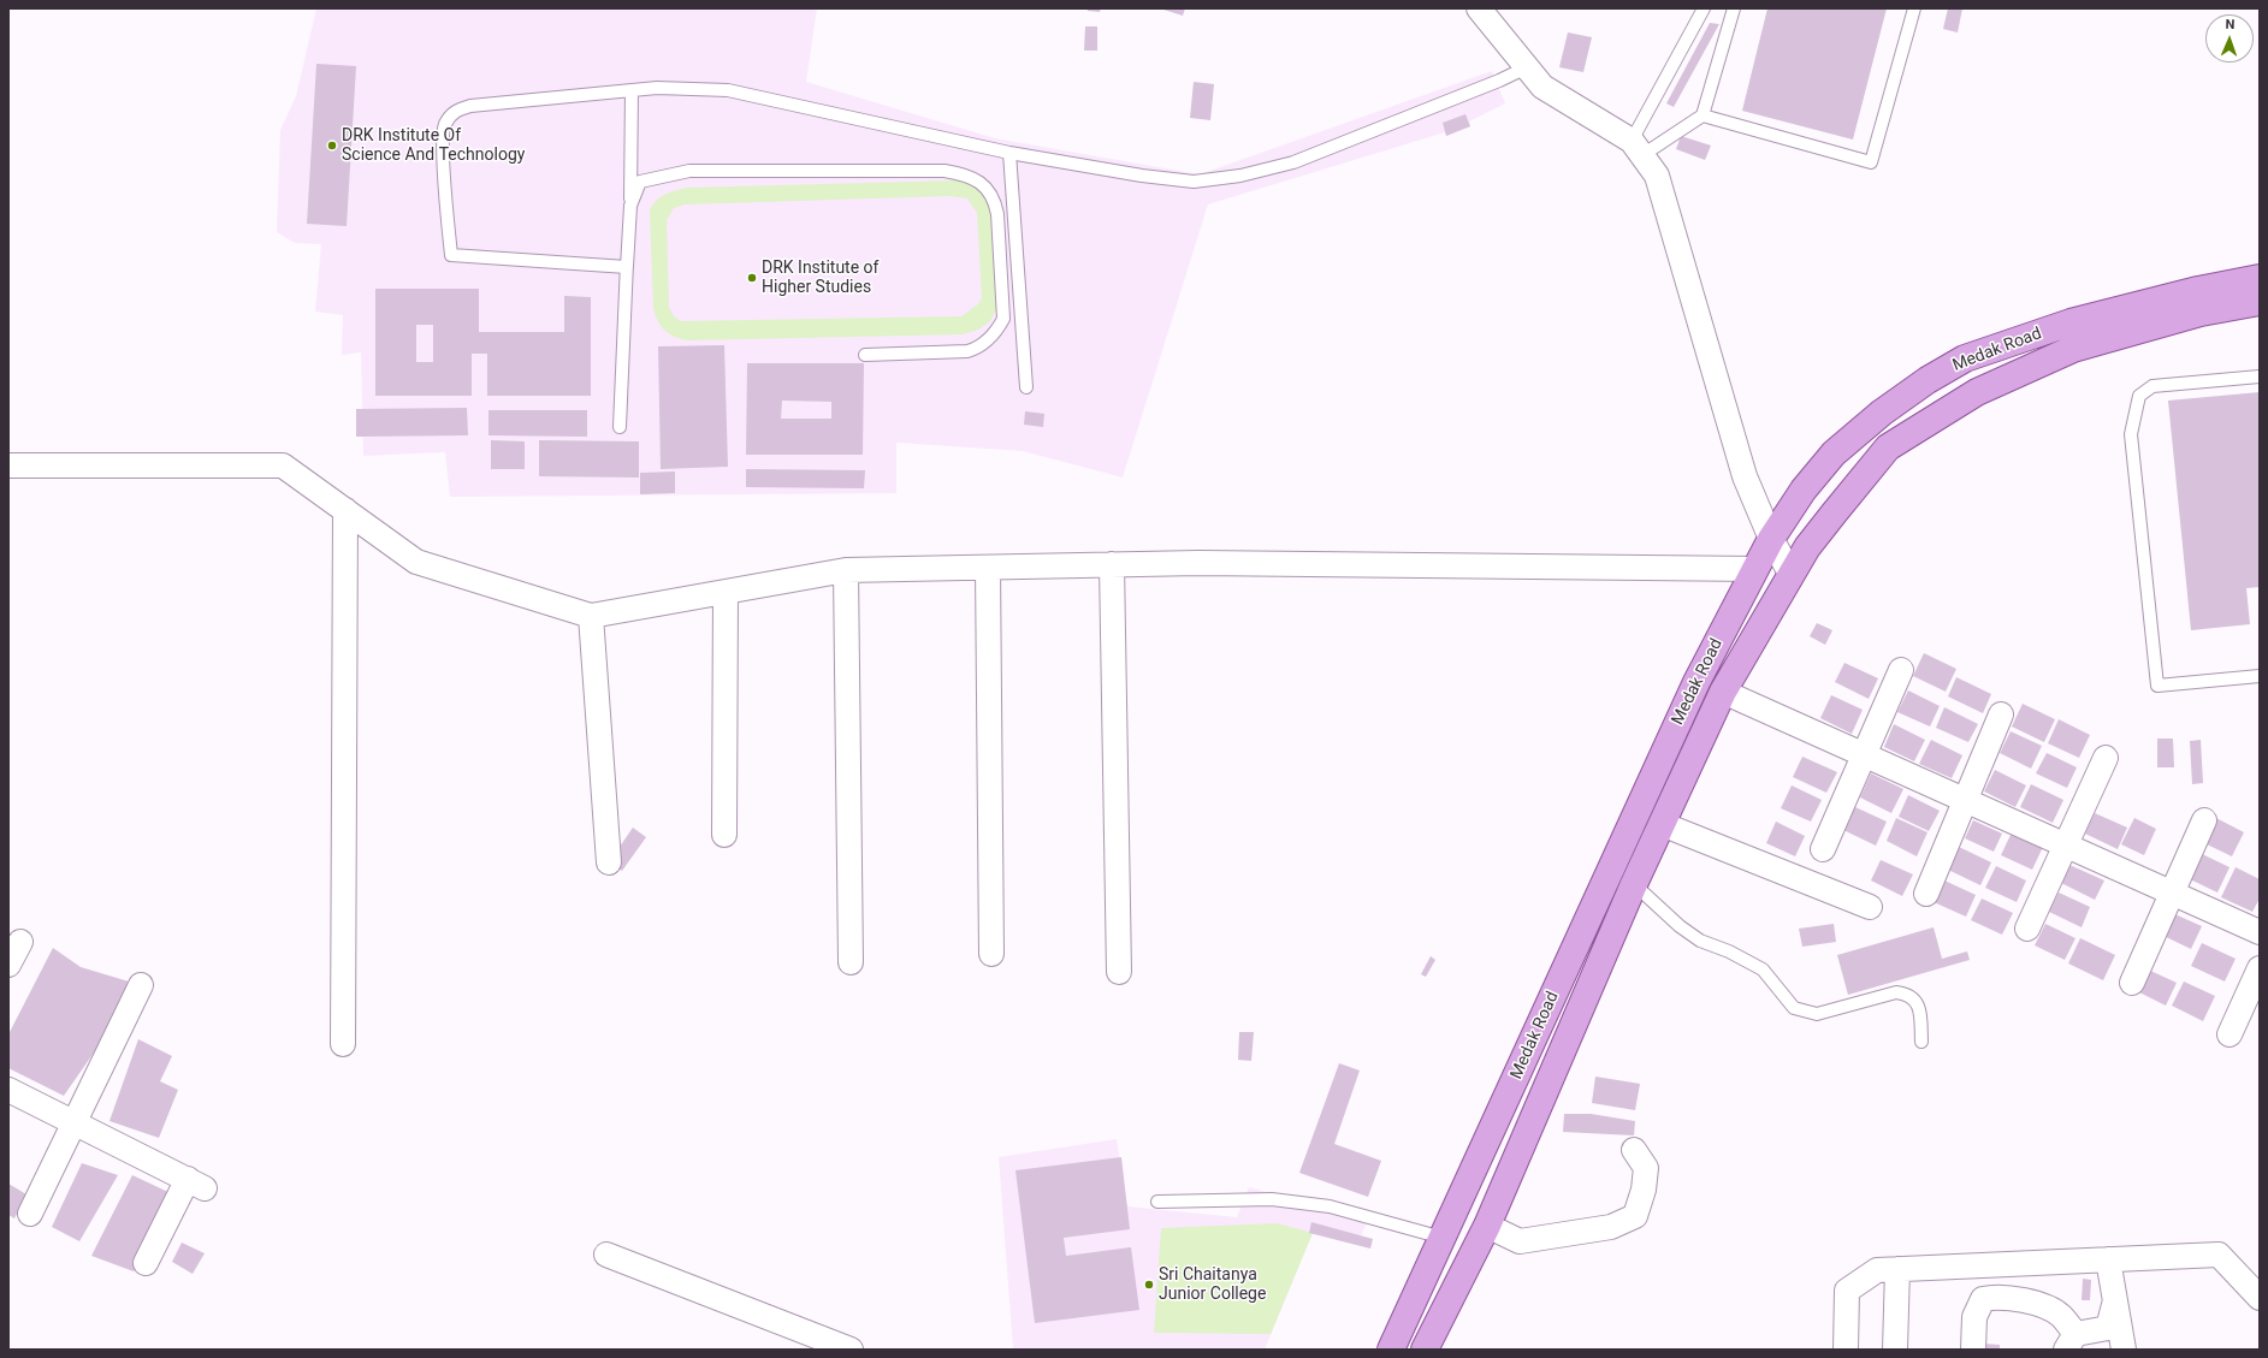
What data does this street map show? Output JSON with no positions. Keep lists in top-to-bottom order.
{
  "streets": {
    "main road": ["Medak Road"]
  },
  "places": ["DRK Institute Of Science And Technology", "DRK Institute of Higher Studies", "Sri Chaitanya Junior College"],
  "north": "top"
}
